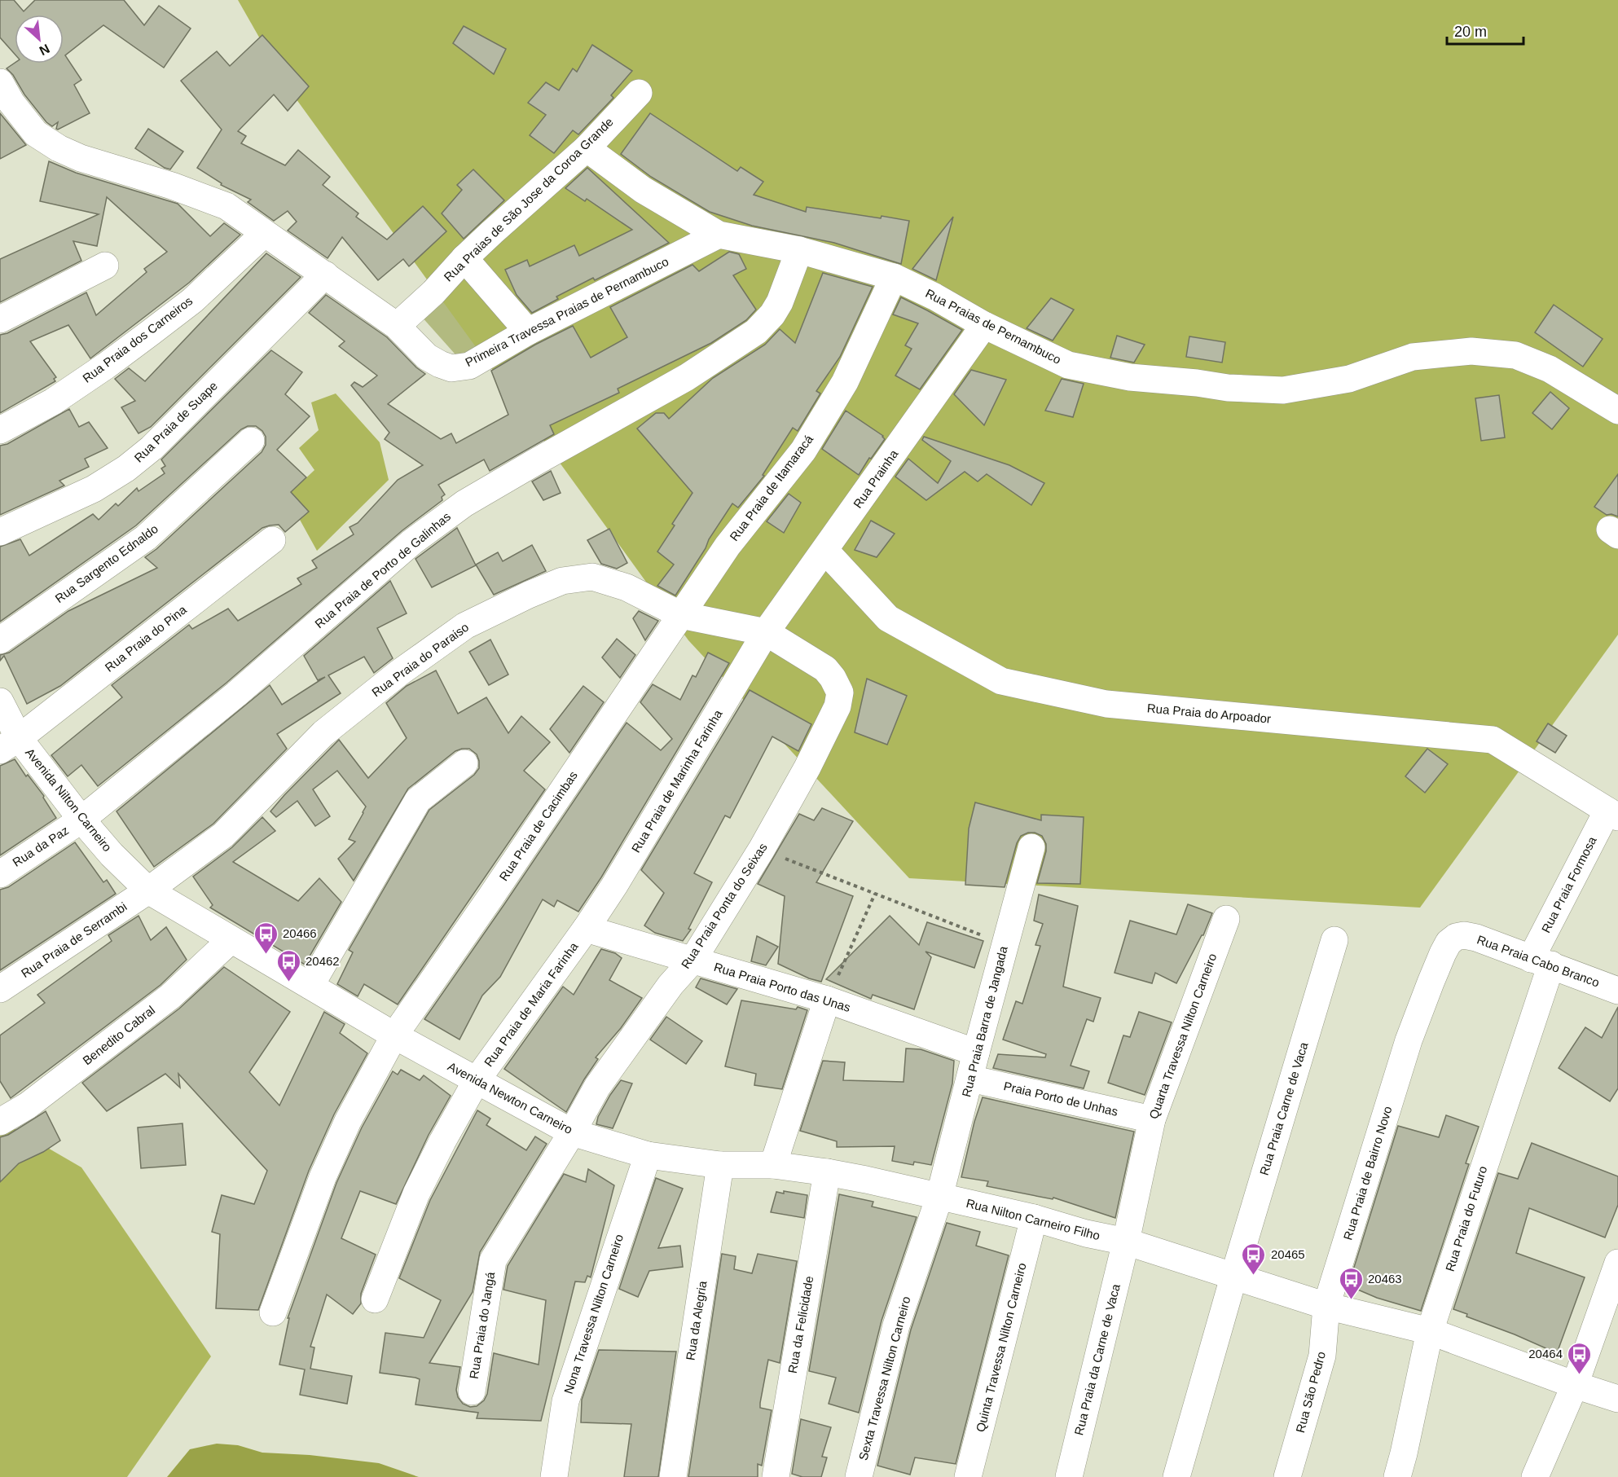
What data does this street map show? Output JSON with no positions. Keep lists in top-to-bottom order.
{
  "streets": {
    "street": [
      "Rua Praias de São Jose da Coroa Grande",
      "Primeira Travessa Praias de Pernambuco",
      "Rua Praias de Pernambuco",
      "Rua Praia dos Carneiros",
      "Rua Praia de Suape",
      "Rua Prainha",
      "Rua Praia de Itamaracá",
      "Rua Sargento Ednaldo",
      "Rua Praia de Porto de Galinhas",
      "Rua Praia do Pina",
      "Rua Praia do Paraiso",
      "Rua Praia do Arpoador",
      "Rua Praia de Marinha Farinha",
      "Avenida Nilton Carneiro",
      "Rua Praia de Cacimbas",
      "Rua da Paz",
      "Rua Praia Formosa",
      "Rua Praia Ponta do Seixas",
      "Rua Praia de Serrambi",
      "Rua Praia Cabo Branco",
      "Rua Praia Porto das Unas",
      "Rua Praia de Maria Farinha",
      "Rua Praia Barra de Jangada",
      "Benedito Cabral",
      "Quarta Travessa Nilton Carneiro",
      "Avenida Newton Carneiro",
      "Praia Porto de Unhas",
      "Rua Praia Carne de Vaca",
      "Rua Praia de Bairro Novo",
      "Rua Praia do Futuro",
      "Rua Nilton Carneiro Filho",
      "Nona Travessa Nilton Carneiro",
      "Rua da Alegria",
      "Rua da Felicidade",
      "Rua Praia do Jangá",
      "Quinta Travessa Nilton Carneiro",
      "Rua Praia da Carne de Vaca",
      "Sexta Travessa Nilton Carneiro",
      "Rua São Pedro"
    ]
  },
  "crossings": [
    ["Rua Praias de São Jose da Coroa Grande", "Primeira Travessa Praias de Pernambuco"],
    ["Rua Praias de São Jose da Coroa Grande", "Rua Praias de Pernambuco"],
    ["Primeira Travessa Praias de Pernambuco", "Rua Praias de Pernambuco"],
    ["Rua Praias de Pernambuco", "Rua Prainha"],
    ["Rua Praias de Pernambuco", "Rua Praia de Itamaracá"],
    ["Rua Praias de Pernambuco", "Rua Praia de Porto de Galinhas"],
    ["Rua Prainha", "Rua Praia do Paraiso"],
    ["Rua Prainha", "Rua Praia do Arpoador"],
    ["Rua Prainha", "Rua Praia de Marinha Farinha"],
    ["Rua Praia de Itamaracá", "Rua Praia do Paraiso"],
    ["Rua Praia de Itamaracá", "Rua Praia de Cacimbas"],
    ["Rua Praia de Porto de Galinhas", "Avenida Nilton Carneiro"],
    ["Rua Praia de Porto de Galinhas", "Rua da Paz"],
    ["Rua Praia do Pina", "Avenida Nilton Carneiro"],
    ["Rua Praia do Paraiso", "Rua Praia de Marinha Farinha"],
    ["Rua Praia do Paraiso", "Avenida Nilton Carneiro"],
    ["Rua Praia do Paraiso", "Rua Praia de Cacimbas"],
    ["Rua Praia do Paraiso", "Rua Praia Ponta do Seixas"],
    ["Rua Praia do Paraiso", "Rua Praia de Serrambi"],
    ["Rua Praia do Paraiso", "Avenida Newton Carneiro"],
    ["Rua Praia do Arpoador", "Rua Praia Formosa"],
    ["Rua Praia de Marinha Farinha", "Rua Praia Porto das Unas"],
    ["Rua Praia de Marinha Farinha", "Rua Praia de Maria Farinha"],
    ["Avenida Nilton Carneiro", "Rua da Paz"],
    ["Avenida Nilton Carneiro", "Rua Praia de Serrambi"],
    ["Avenida Nilton Carneiro", "Avenida Newton Carneiro"],
    ["Rua Praia de Cacimbas", "Avenida Newton Carneiro"],
    ["Rua Praia Formosa", "Rua Praia Cabo Branco"],
    ["Rua Praia Formosa", "Rua Praia do Futuro"],
    ["Rua Praia Ponta do Seixas", "Rua Praia Porto das Unas"],
    ["Rua Praia Ponta do Seixas", "Avenida Newton Carneiro"],
    ["Rua Praia Ponta do Seixas", "Rua Praia do Jangá"],
    ["Rua Praia de Serrambi", "Avenida Newton Carneiro"],
    ["Rua Praia Cabo Branco", "Rua Praia de Bairro Novo"],
    ["Rua Praia Cabo Branco", "Rua Praia do Futuro"],
    ["Rua Praia Porto das Unas", "Rua Praia de Maria Farinha"],
    ["Rua Praia Porto das Unas", "Rua Praia Barra de Jangada"],
    ["Rua Praia de Maria Farinha", "Avenida Newton Carneiro"],
    ["Rua Praia Barra de Jangada", "Avenida Newton Carneiro"],
    ["Rua Praia Barra de Jangada", "Praia Porto de Unhas"],
    ["Rua Praia Barra de Jangada", "Rua Nilton Carneiro Filho"],
    ["Rua Praia Barra de Jangada", "Sexta Travessa Nilton Carneiro"],
    ["Benedito Cabral", "Avenida Newton Carneiro"],
    ["Quarta Travessa Nilton Carneiro", "Praia Porto de Unhas"],
    ["Quarta Travessa Nilton Carneiro", "Rua Nilton Carneiro Filho"],
    ["Quarta Travessa Nilton Carneiro", "Rua Praia da Carne de Vaca"],
    ["Avenida Newton Carneiro", "Rua Nilton Carneiro Filho"],
    ["Avenida Newton Carneiro", "Nona Travessa Nilton Carneiro"],
    ["Avenida Newton Carneiro", "Rua da Alegria"],
    ["Avenida Newton Carneiro", "Rua da Felicidade"],
    ["Avenida Newton Carneiro", "Sexta Travessa Nilton Carneiro"],
    ["Rua Praia de Bairro Novo", "Rua São Pedro"],
    ["Rua Nilton Carneiro Filho", "Quinta Travessa Nilton Carneiro"],
    ["Rua Nilton Carneiro Filho", "Rua Praia da Carne de Vaca"],
    ["Rua Nilton Carneiro Filho", "Sexta Travessa Nilton Carneiro"]
  ],
  "places": {
    "bus stop": [
      "20466",
      "20462",
      "20465",
      "20463",
      "20464"
    ]
  },
  "scale_bar": "20 m",
  "north": "bottom right"
}
